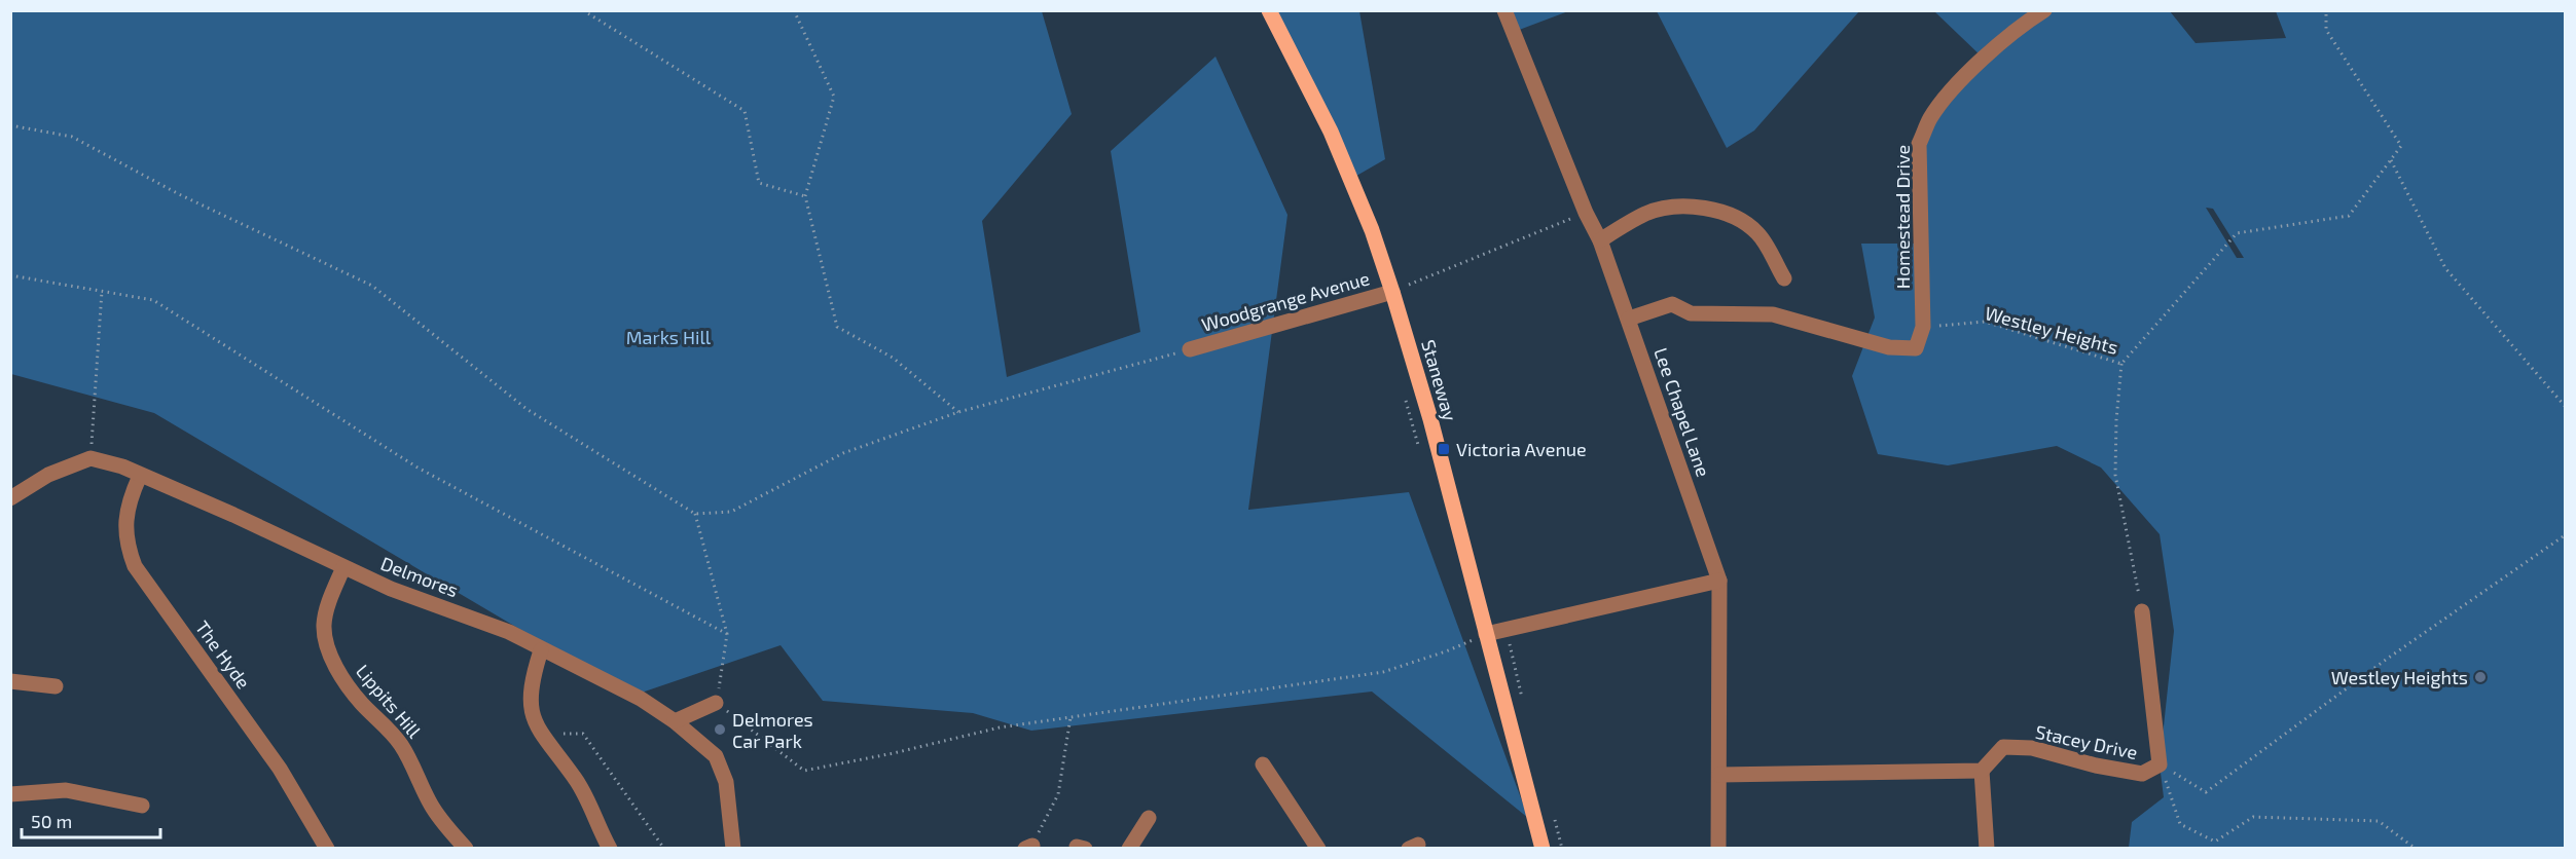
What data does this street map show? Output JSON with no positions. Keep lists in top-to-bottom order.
{
  "streets": {
    "main road": ["Staneway"],
    "street": [
      "Homestead Drive",
      "Woodgrange Avenue",
      "Lee Chapel Lane",
      "Delmores",
      "The Hyde",
      "Lippits Hill",
      "Stacey Drive"
    ],
    "path": ["Westley Heights"]
  },
  "crossings": [
    ["Homestead Drive", "Westley Heights"],
    ["Woodgrange Avenue", "Staneway"],
    ["Delmores", "The Hyde"],
    ["Delmores", "Lippits Hill"]
  ],
  "parks": ["Marks Hill"],
  "places": {
    "transit": ["Victoria Avenue"],
    "other": ["Westley Heights", "Delmores Car Park"]
  },
  "scale_bar": "50 m"
}
